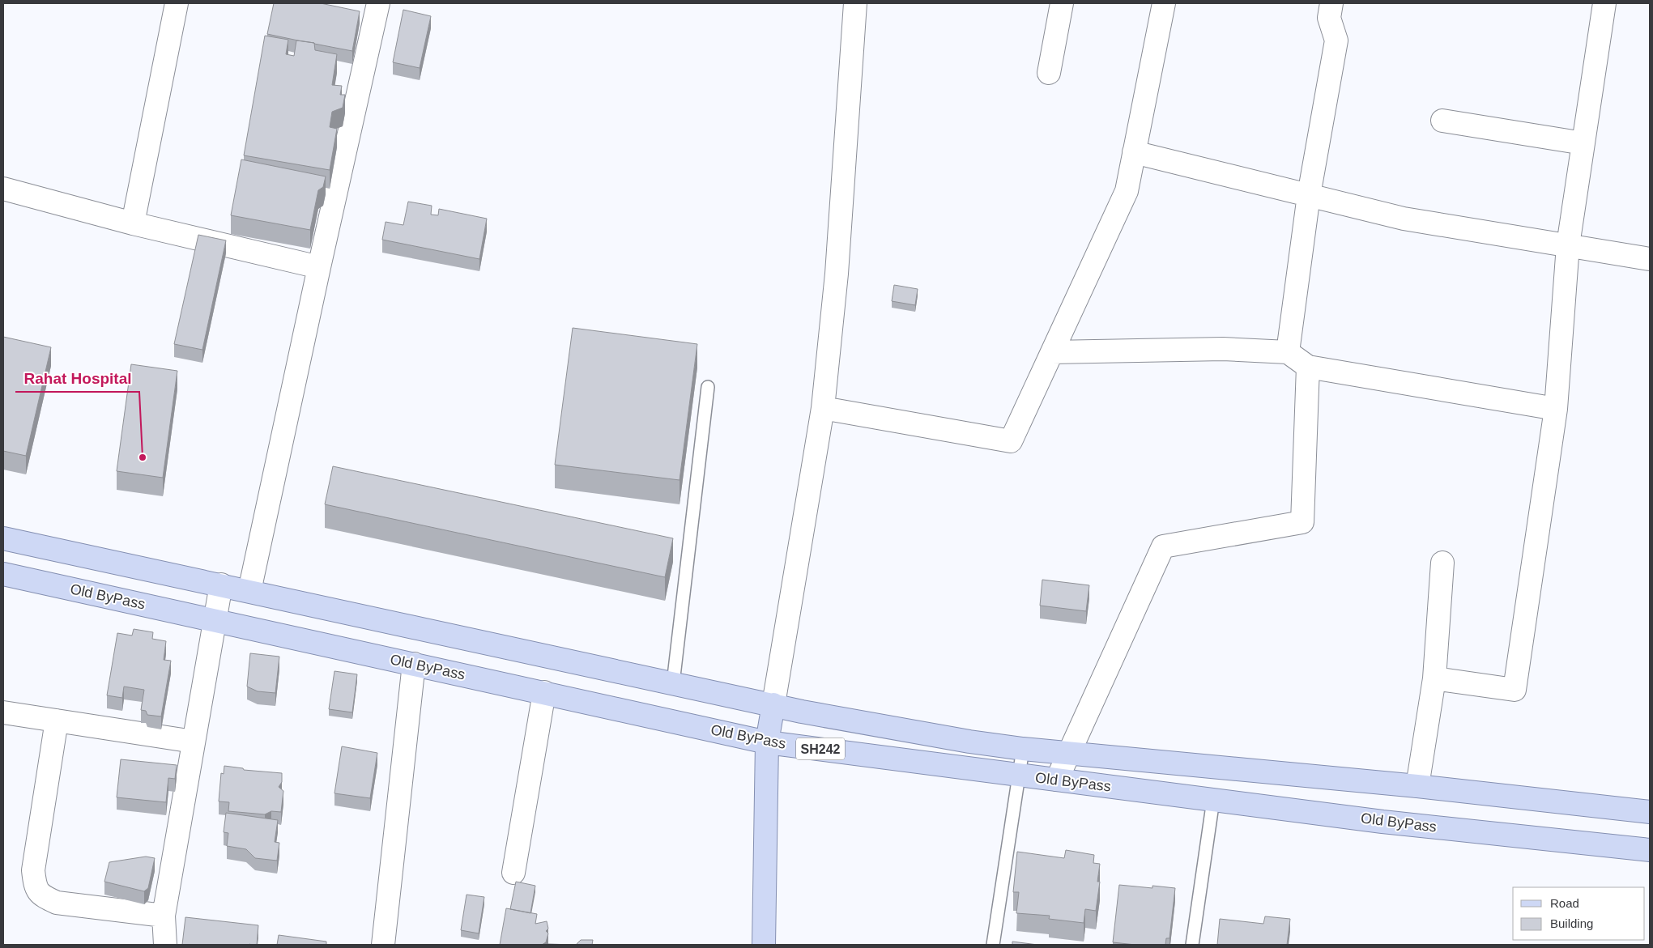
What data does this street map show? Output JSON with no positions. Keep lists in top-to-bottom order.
{
  "streets": {
    "main road": ["Old ByPass", "SH242"]
  },
  "places": ["Rahat Hospital"],
  "legend": ["Road", "Building"]
}
